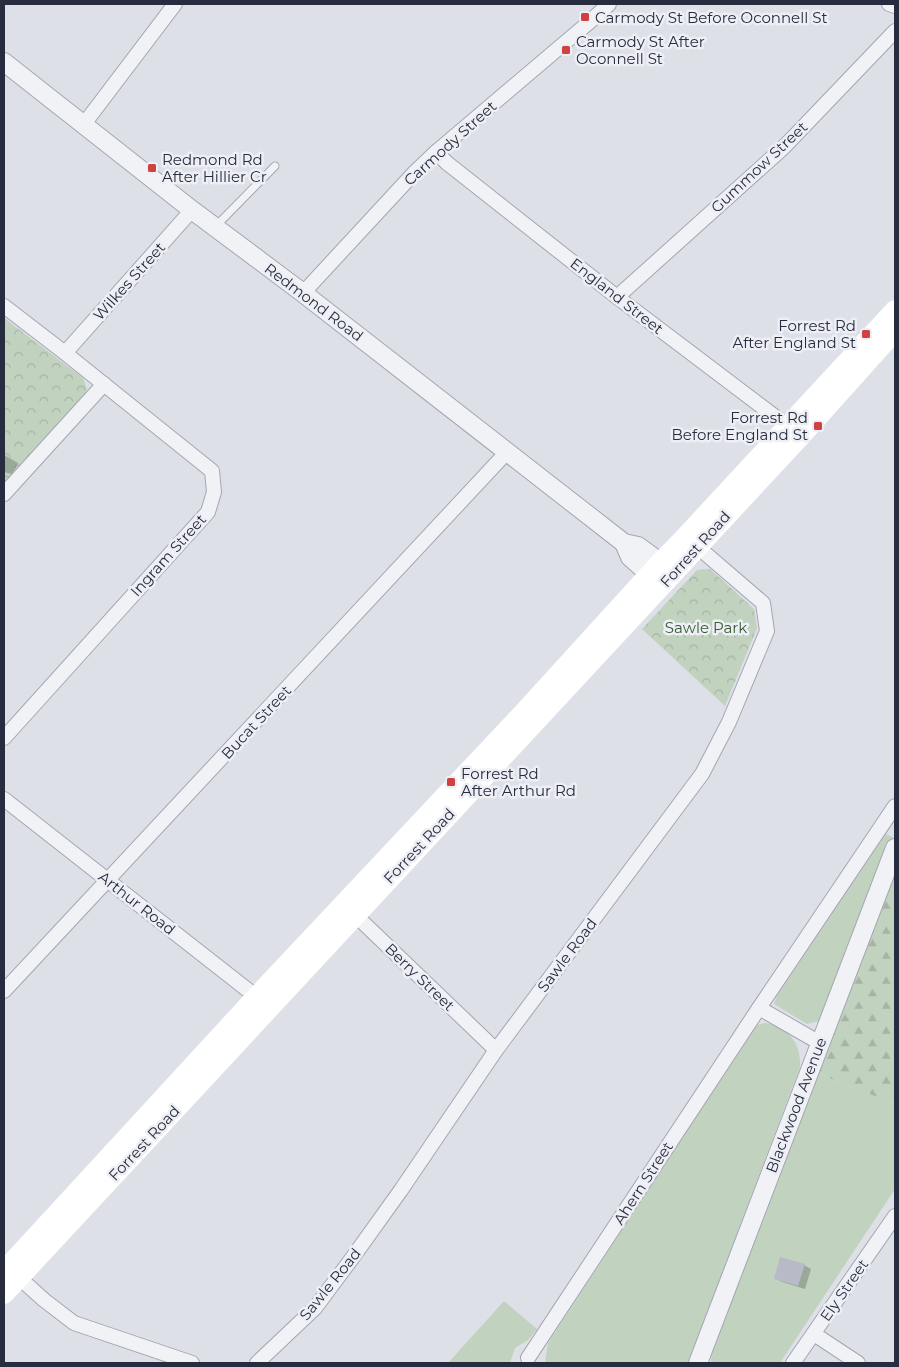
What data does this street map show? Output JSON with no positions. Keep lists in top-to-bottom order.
{
  "streets": {
    "main road": ["Forrest Road"],
    "street": [
      "Carmody Street",
      "Gummow Street",
      "Wilkes Street",
      "England Street",
      "Redmond Road",
      "Ingram Street",
      "Bucat Street",
      "Arthur Road",
      "Sawle Road",
      "Berry Street",
      "Blackwood Avenue",
      "Ahern Street",
      "Ely Street"
    ]
  },
  "crossings": [
    ["Carmody Street", "England Street"],
    ["Carmody Street", "Redmond Road"],
    ["Gummow Street", "England Street"],
    ["Wilkes Street", "Redmond Road"],
    ["Wilkes Street", "Ingram Street"],
    ["England Street", "Forrest Road"],
    ["Redmond Road", "Forrest Road"],
    ["Redmond Road", "Bucat Street"],
    ["Forrest Road", "Arthur Road"],
    ["Forrest Road", "Sawle Road"],
    ["Forrest Road", "Berry Street"],
    ["Bucat Street", "Arthur Road"],
    ["Sawle Road", "Berry Street"]
  ],
  "parks": ["Sawle Park"],
  "places": {
    "transit": [
      "Carmody St Before Oconnell St",
      "Carmody St After Oconnell St",
      "Redmond Rd After Hillier Cr",
      "Forrest Rd After England St",
      "Forrest Rd Before England St",
      "Forrest Rd After Arthur Rd"
    ]
  }
}
